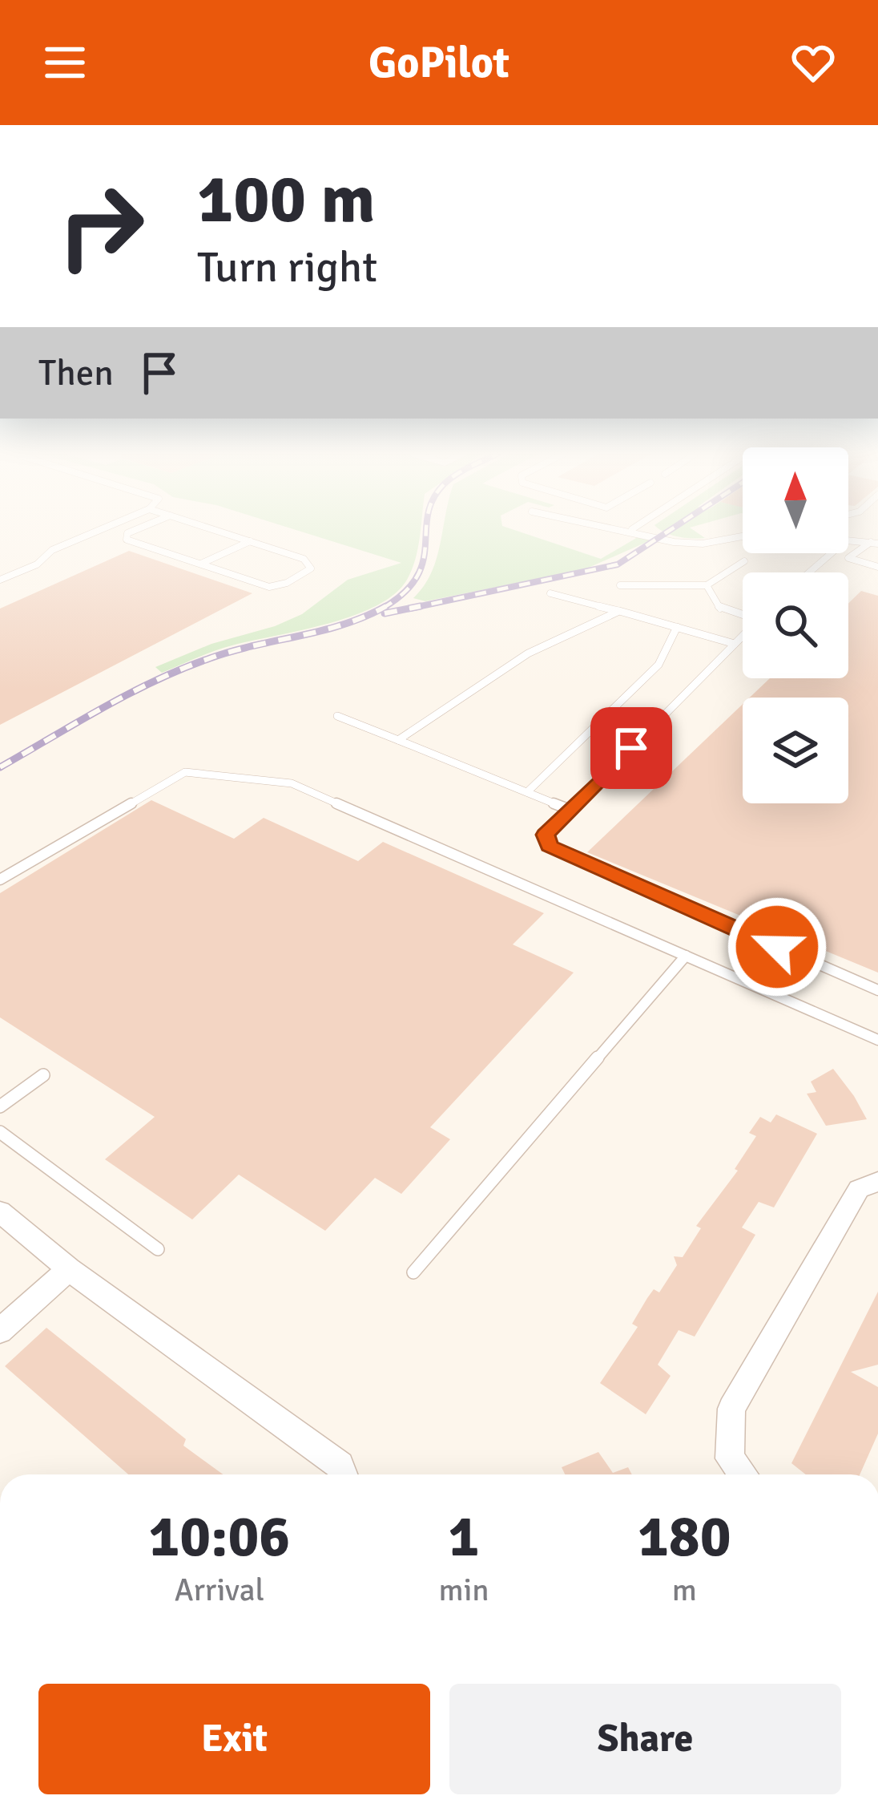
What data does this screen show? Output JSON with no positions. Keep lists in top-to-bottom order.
{
  "north": "top",
  "page": {
    "header": "GoPilot",
    "turn": ["100 m", "Turn right"],
    "then": "Then",
    "eta": [
      "10:06",
      "Arrival",
      "1",
      "min",
      "180",
      "m"
    ],
    "buttons": ["Exit", "Share"]
  }
}
